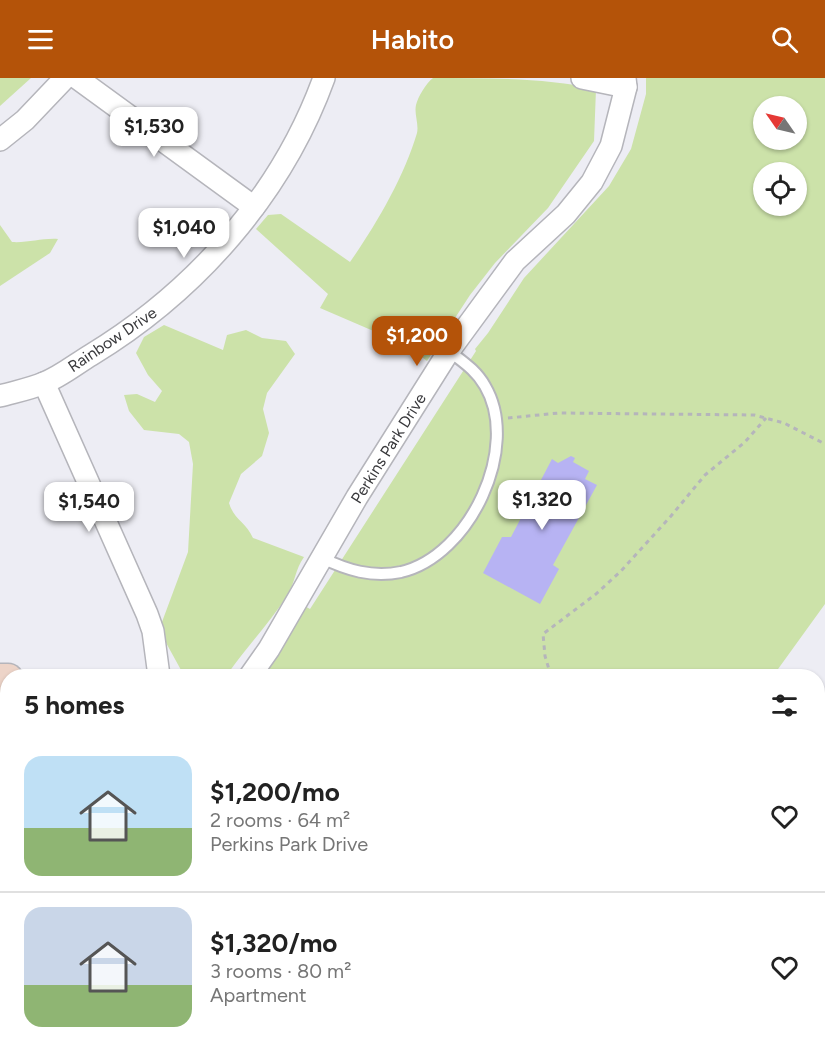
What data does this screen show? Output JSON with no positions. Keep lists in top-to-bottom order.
{
  "streets": {
    "street": ["Rainbow Drive", "Perkins Park Drive"]
  },
  "north": "top left",
  "page": {
    "header": "Habito",
    "price": [
      "$1,530",
      "$1,040",
      "$1,200",
      "$1,320",
      "$1,540"
    ],
    "heading": "5 homes",
    "list": [
      {
        "name": "$1,200/mo",
        "note": "2 rooms · 64 m² · Perkins Park Drive"
      },
      {
        "name": "$1,320/mo",
        "note": "3 rooms · 80 m² · Apartment"
      }
    ]
  }
}
